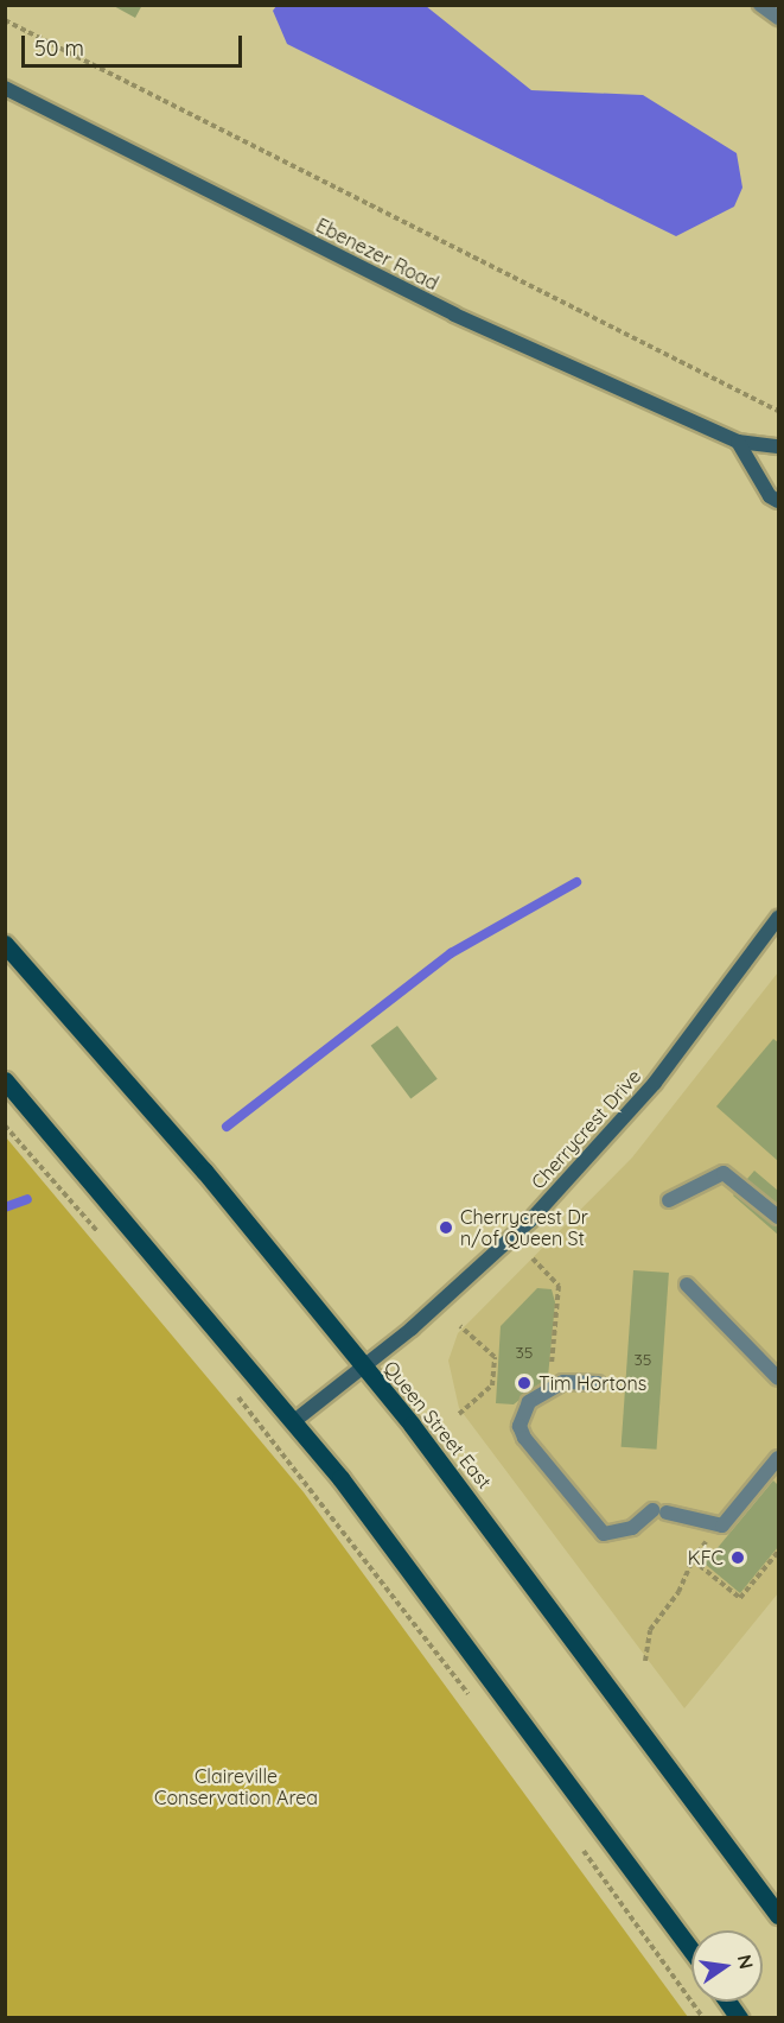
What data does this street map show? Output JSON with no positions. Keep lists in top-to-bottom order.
{
  "streets": {
    "main road": ["Ebenezer Road", "Cherrycrest Drive", "Queen Street East"]
  },
  "crossings": [
    ["Cherrycrest Drive", "Queen Street East"]
  ],
  "parks": ["Claireville Conservation Area"],
  "places": ["Cherrycrest Dr n/of Queen St", "Tim Hortons", "KFC"],
  "house_numbers": ["35", "35"],
  "scale_bar": "50 m",
  "north": "right"
}
